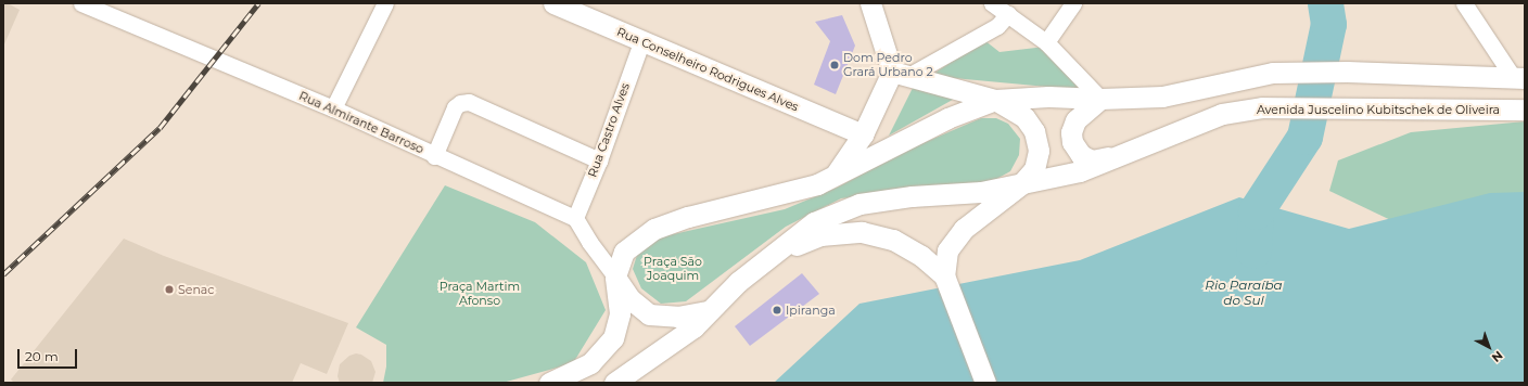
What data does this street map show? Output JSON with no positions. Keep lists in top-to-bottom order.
{
  "streets": {
    "street": [
      "Rua Conselheiro Rodrigues Alves",
      "Avenida Juscelino Kubitschek de Oliveira",
      "Rua Almirante Barroso",
      "Rua Castro Alves"
    ]
  },
  "crossings": [
    ["Rua Conselheiro Rodrigues Alves", "Rua Castro Alves"],
    ["Rua Almirante Barroso", "Rua Castro Alves"]
  ],
  "water": ["Rio Paraíba do Sul"],
  "parks": ["Praça São Joaquim", "Praça Martim Afonso"],
  "places": ["Dom Pedro Grará Urbano 2", "Senac", "Ipiranga"],
  "scale_bar": "20 m",
  "north": "bottom right"
}
